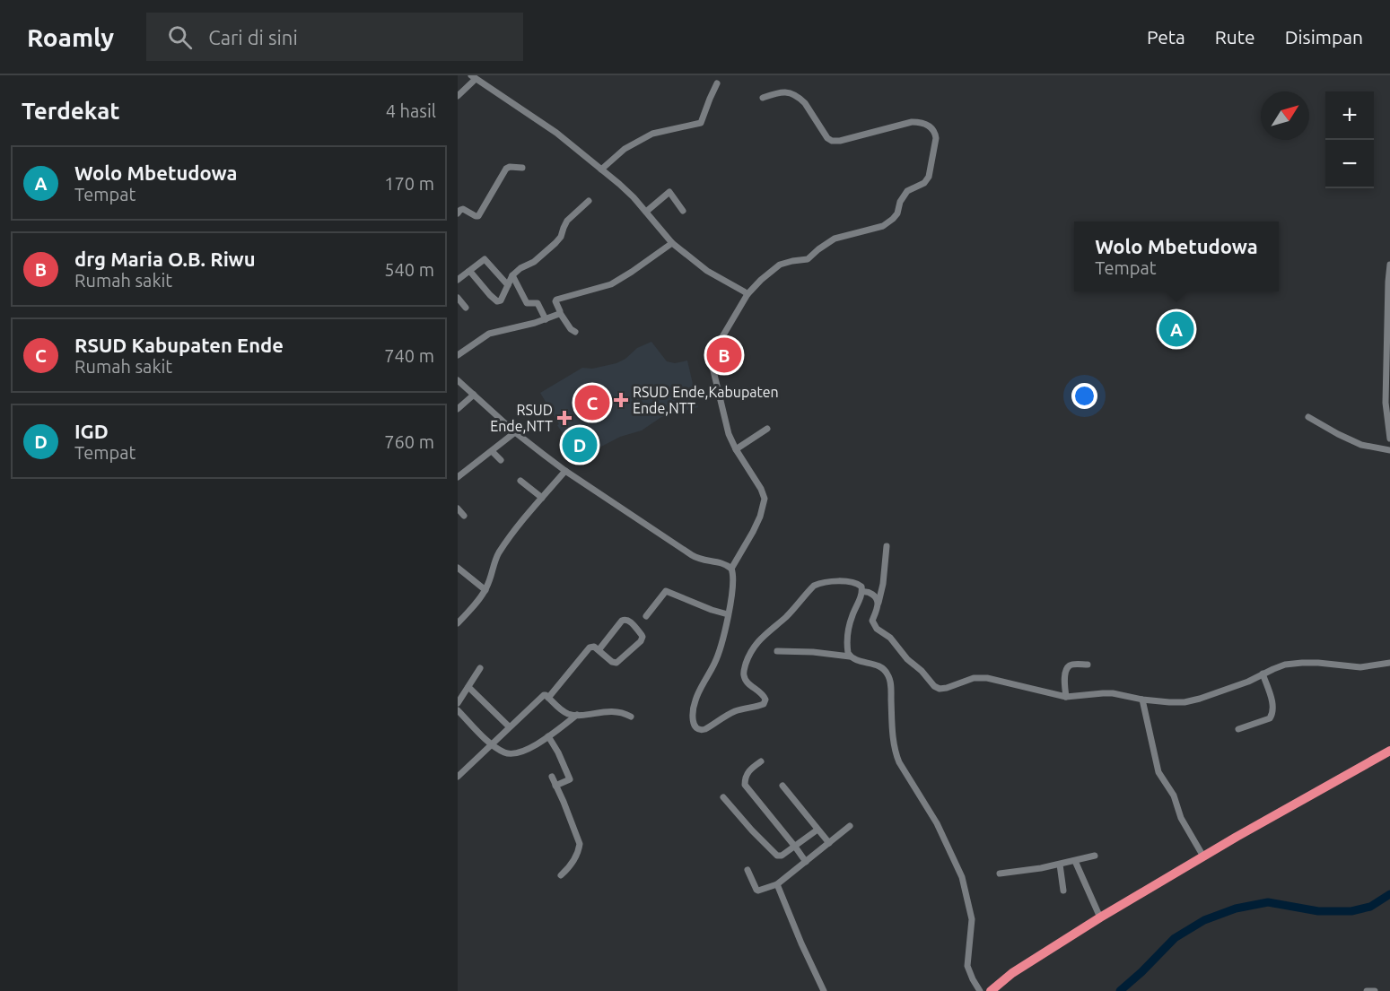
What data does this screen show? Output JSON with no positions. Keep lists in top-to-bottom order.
{
  "places": {
    "health": ["RSUD Ende,Kabupaten Ende,NTT", "RSUD Ende,NTT"]
  },
  "north": "top right",
  "page": {
    "header": "Roamly",
    "search": "Cari di sini",
    "nav": ["Peta", "Rute", "Disimpan"],
    "heading": ["Terdekat", "4 hasil"],
    "map_buttons": ["+", "−"],
    "list": [
      {
        "mark": "A",
        "name": "Wolo Mbetudowa",
        "note": "Tempat",
        "value": "170 m"
      },
      {
        "mark": "B",
        "name": "drg Maria O.B. Riwu",
        "note": "Rumah sakit",
        "value": "540 m"
      },
      {
        "mark": "C",
        "name": "RSUD Kabupaten Ende",
        "note": "Rumah sakit",
        "value": "740 m"
      },
      {
        "mark": "D",
        "name": "IGD",
        "note": "Tempat",
        "value": "760 m"
      }
    ],
    "popup": ["Wolo Mbetudowa", "Tempat"],
    "pins": [
      "A",
      "B",
      "C",
      "D"
    ]
  }
}
